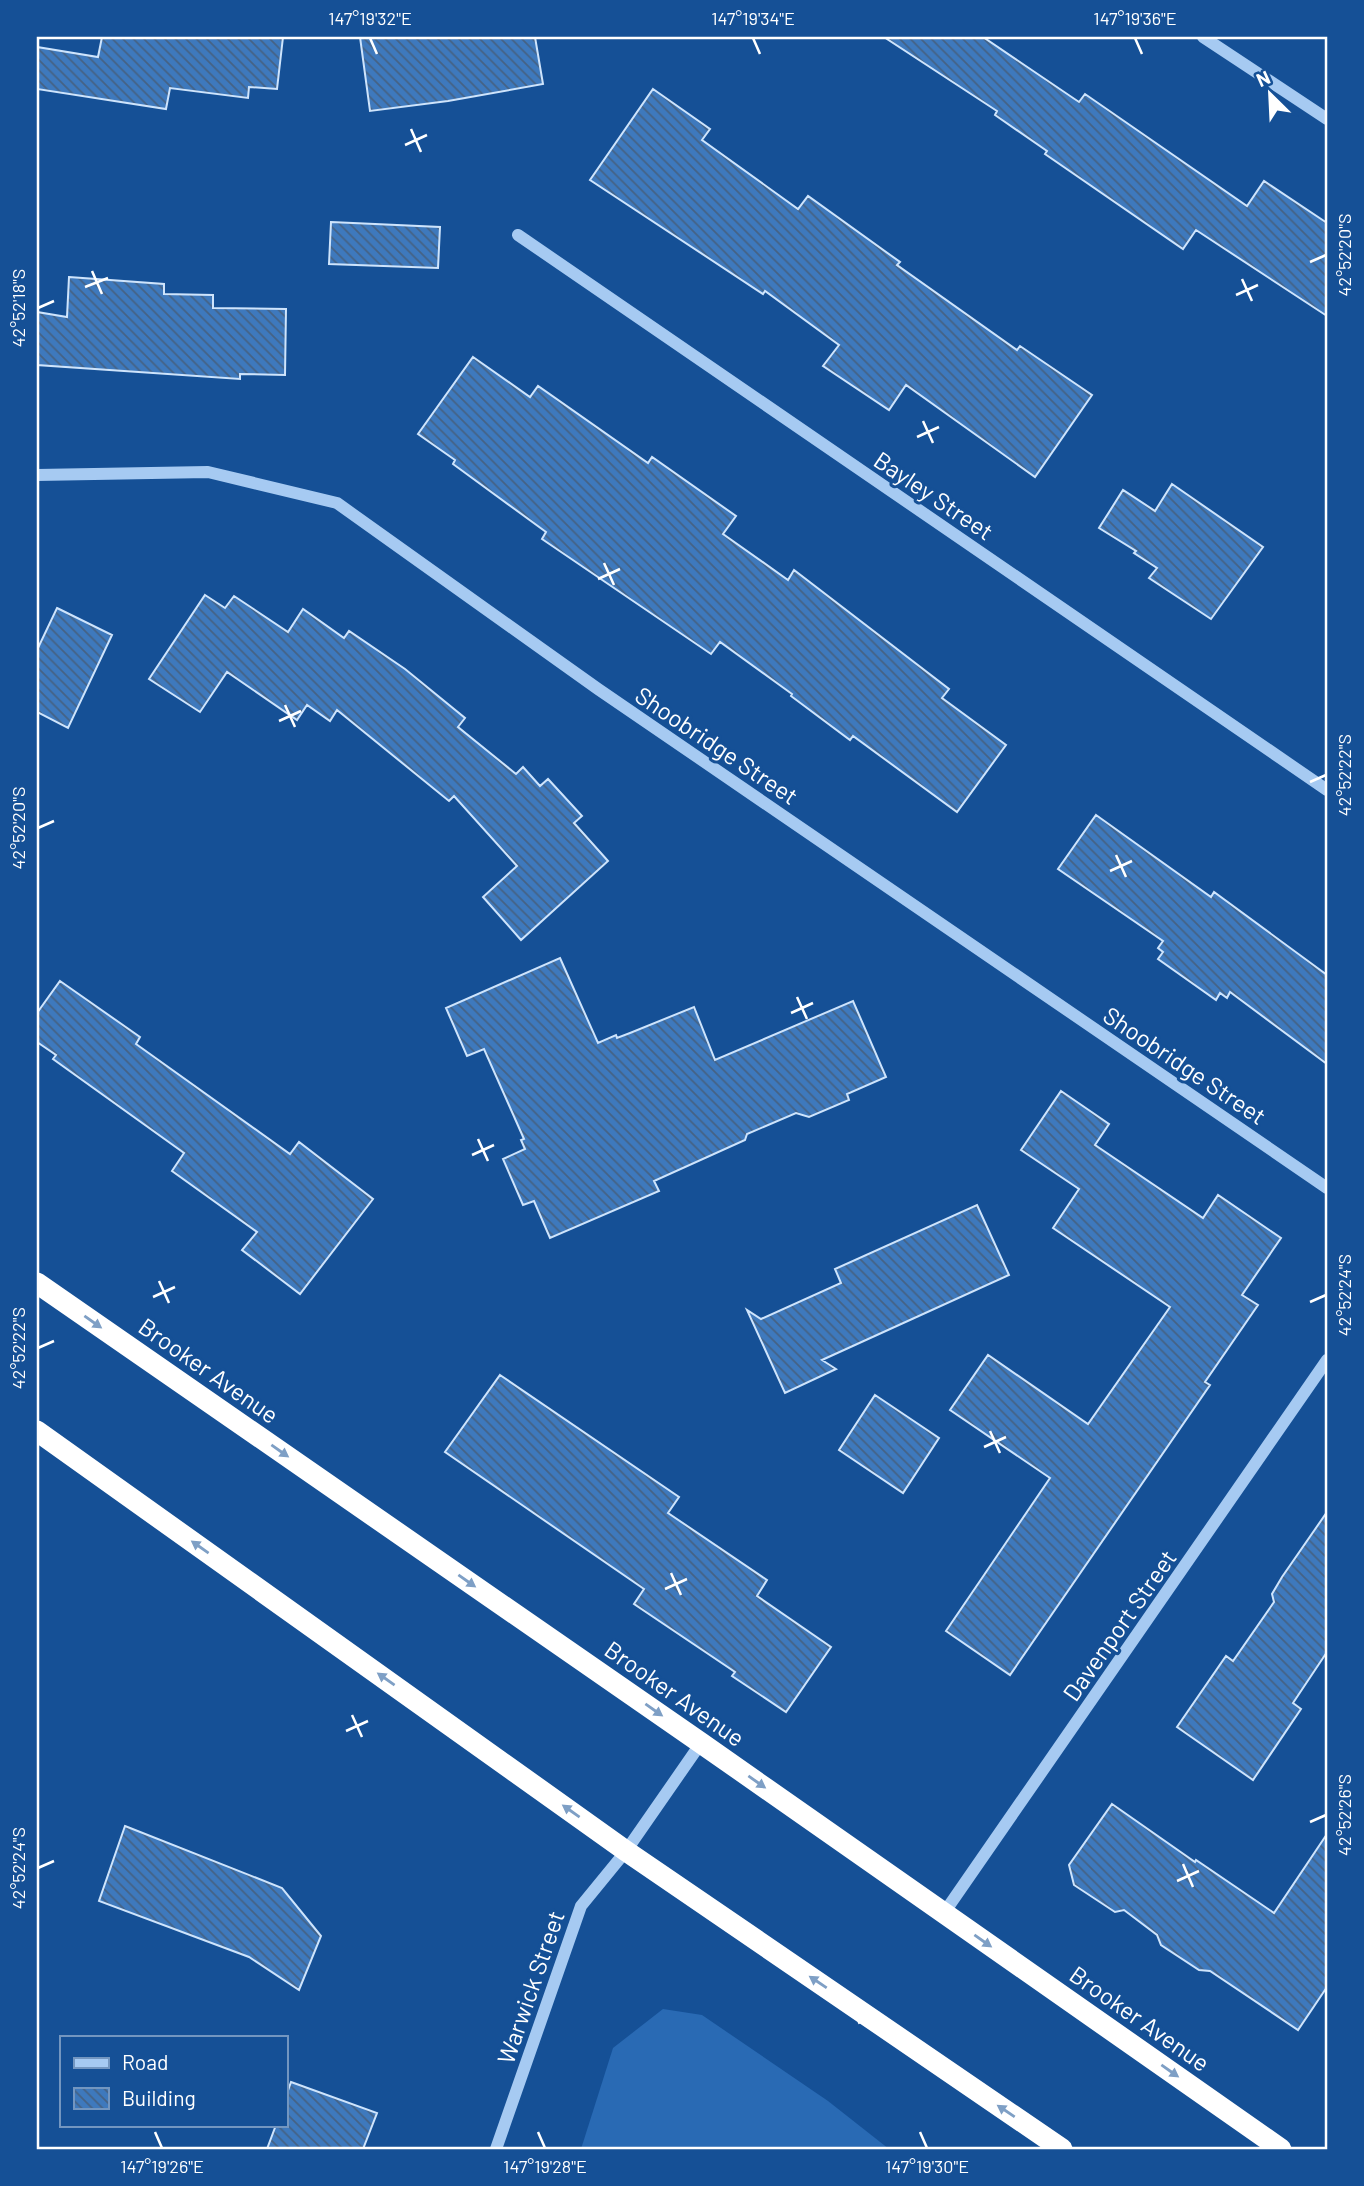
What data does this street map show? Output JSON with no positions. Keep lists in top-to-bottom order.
{
  "streets": {
    "highway": ["Brooker Avenue"],
    "street": [
      "Bayley Street",
      "Shoobridge Street",
      "Davenport Street",
      "Warwick Street"
    ]
  },
  "crossings": [
    ["Brooker Avenue", "Davenport Street"],
    ["Brooker Avenue", "Warwick Street"]
  ],
  "legend": ["Road", "Building"],
  "north": "top left",
  "coordinates": [
    "147°19'32\"E",
    "147°19'34\"E",
    "147°19'36\"E",
    "42°52'20\"S",
    "42°52'18\"S",
    "42°52'22\"S",
    "42°52'24\"S",
    "42°52'26\"S",
    "147°19'26\"E",
    "147°19'28\"E",
    "147°19'30\"E"
  ]
}
